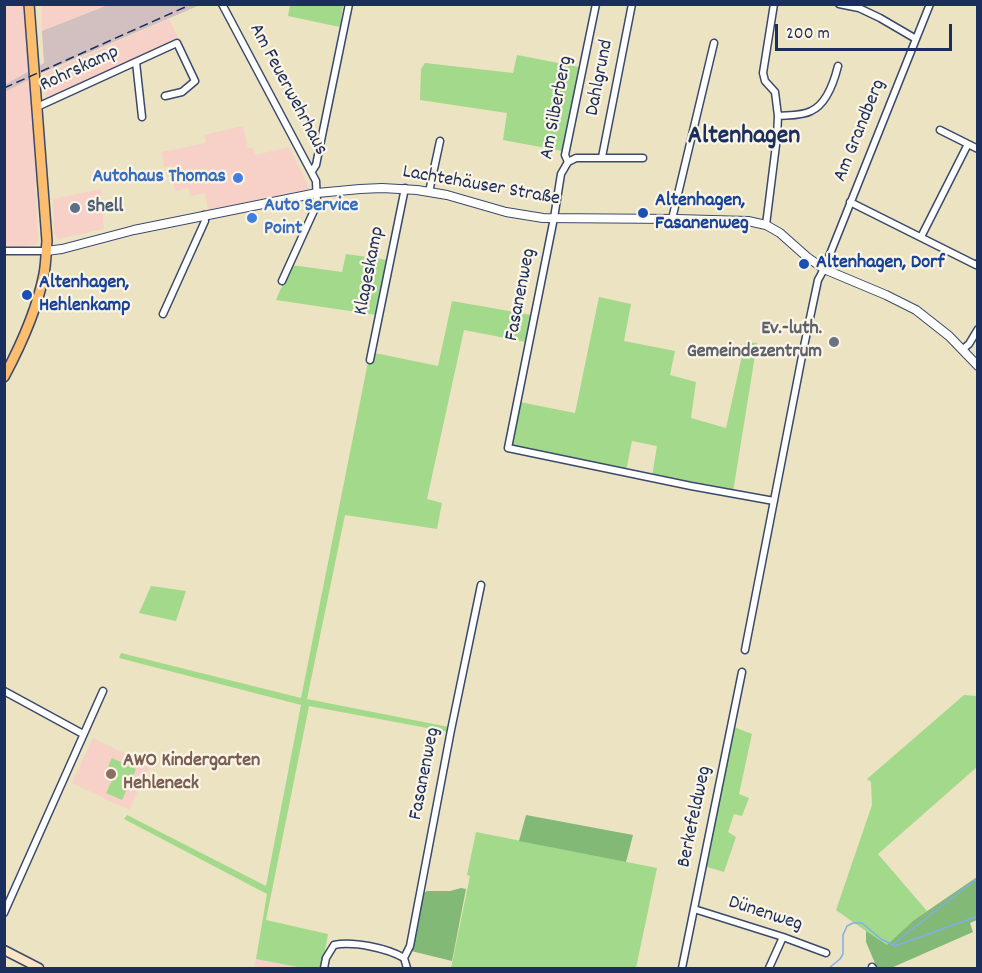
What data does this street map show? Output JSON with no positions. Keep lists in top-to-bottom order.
{
  "streets": {
    "street": [
      "Rohrskamp",
      "Dahlgrund",
      "Am Feuerwehrhaus",
      "Am Silberberg",
      "Am Grandberg",
      "Lachtehäuser Straße",
      "Klageskamp",
      "Fasanenweg",
      "Berkefeldweg",
      "Dünenweg"
    ]
  },
  "crossings": [
    ["Am Feuerwehrhaus", "Lachtehäuser Straße"],
    ["Am Silberberg", "Lachtehäuser Straße"],
    ["Am Silberberg", "Fasanenweg"],
    ["Am Grandberg", "Lachtehäuser Straße"],
    ["Lachtehäuser Straße", "Klageskamp"],
    ["Lachtehäuser Straße", "Fasanenweg"],
    ["Berkefeldweg", "Dünenweg"]
  ],
  "districts": ["Altenhagen"],
  "places": [
    "Autohaus Thomas",
    "Shell",
    "Altenhagen, Fasanenweg",
    "Auto Service Point",
    "Altenhagen, Dorf",
    "Altenhagen, Hehlenkamp",
    "Ev.-luth. Gemeindezentrum",
    "AWO Kindergarten Hehleneck"
  ],
  "scale_bar": "200 m"
}
